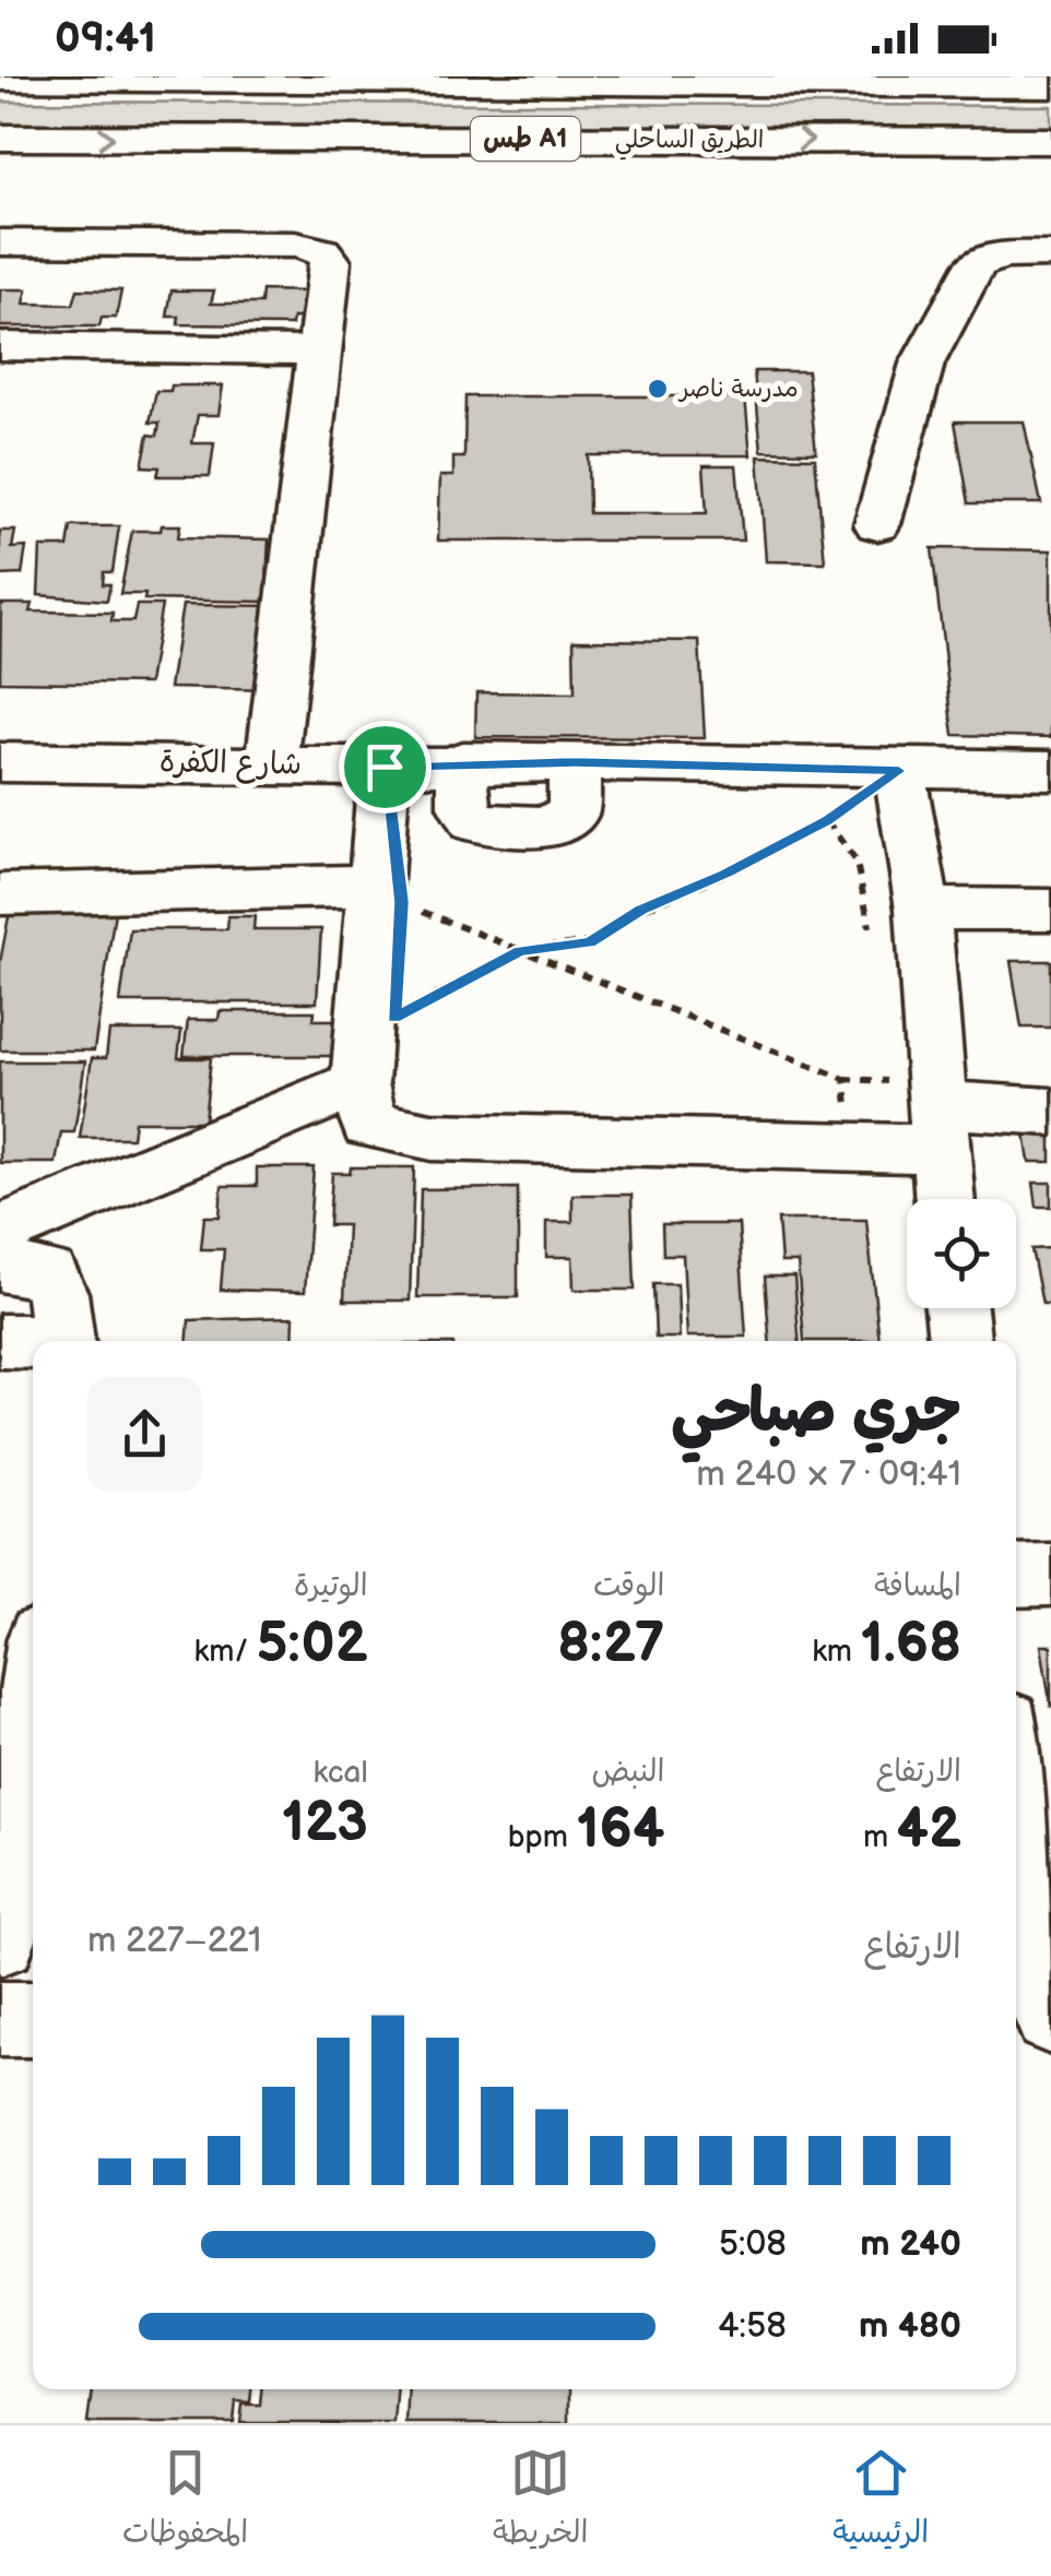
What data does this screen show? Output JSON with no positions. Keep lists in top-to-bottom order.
{
  "streets": {
    "main road": ["طس A1", "الطريق الساحلي", "شارع الكفرة"]
  },
  "places": ["مدرسة ناصر"],
  "page": {
    "status": "09:41",
    "heading": ["جري صباحي", "09:41 · 7 × 240 m"],
    "stats": [
      ["المسافة", "1.68 km"],
      ["الوقت", "8:27"],
      ["الوتيرة", "5:02 /km"],
      ["الارتفاع", "42 m"],
      ["النبض", "164 bpm"],
      ["kcal", "123"]
    ],
    "chart": ["الارتفاع", "221–227 m"],
    "list": [
      {
        "name": "240 m",
        "note": "5:08"
      },
      {
        "name": "480 m",
        "note": "4:58"
      }
    ],
    "tabs": ["الرئيسية", "الخريطة", "المحفوظات"]
  }
}
